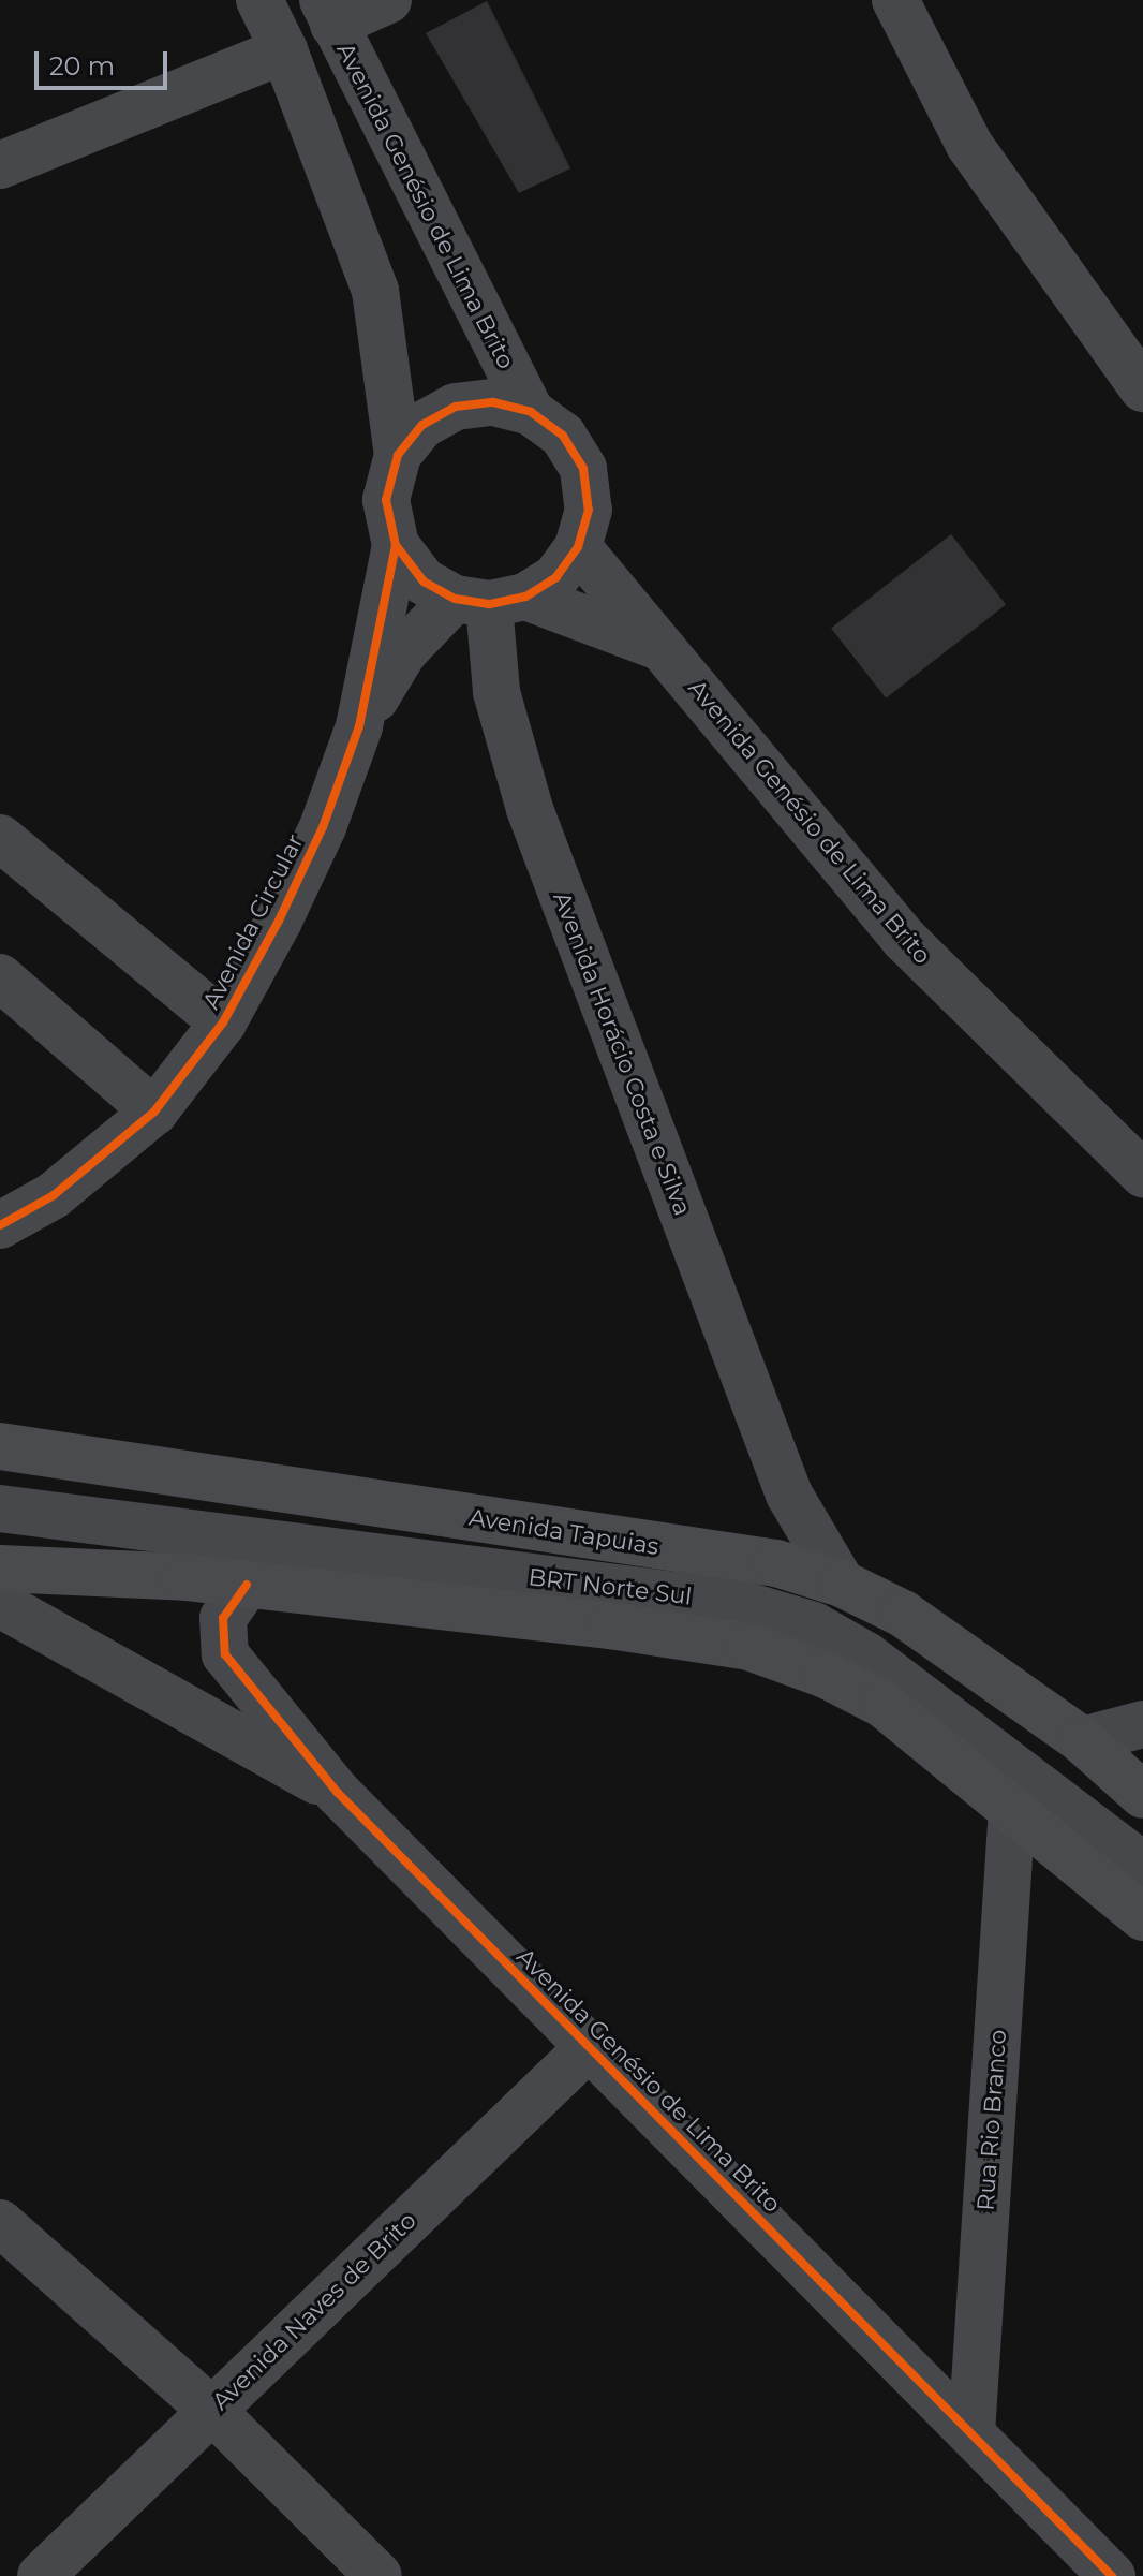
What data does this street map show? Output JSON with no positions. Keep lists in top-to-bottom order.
{
  "streets": {
    "main road": ["Avenida Tapuias"],
    "street": [
      "Avenida Genésio de Lima Brito",
      "Avenida Circular",
      "Avenida Horácio Costa e Silva",
      "BRT Norte Sul",
      "Rua Rio Branco",
      "Avenida Naves de Brito"
    ]
  },
  "crossings": [
    ["Avenida Genésio de Lima Brito", "Avenida Circular"],
    ["Avenida Genésio de Lima Brito", "Avenida Horácio Costa e Silva"],
    ["Avenida Genésio de Lima Brito", "Rua Rio Branco"],
    ["Avenida Genésio de Lima Brito", "Avenida Naves de Brito"],
    ["Avenida Circular", "Avenida Horácio Costa e Silva"],
    ["Avenida Horácio Costa e Silva", "Avenida Tapuias"]
  ],
  "scale_bar": "20 m"
}
